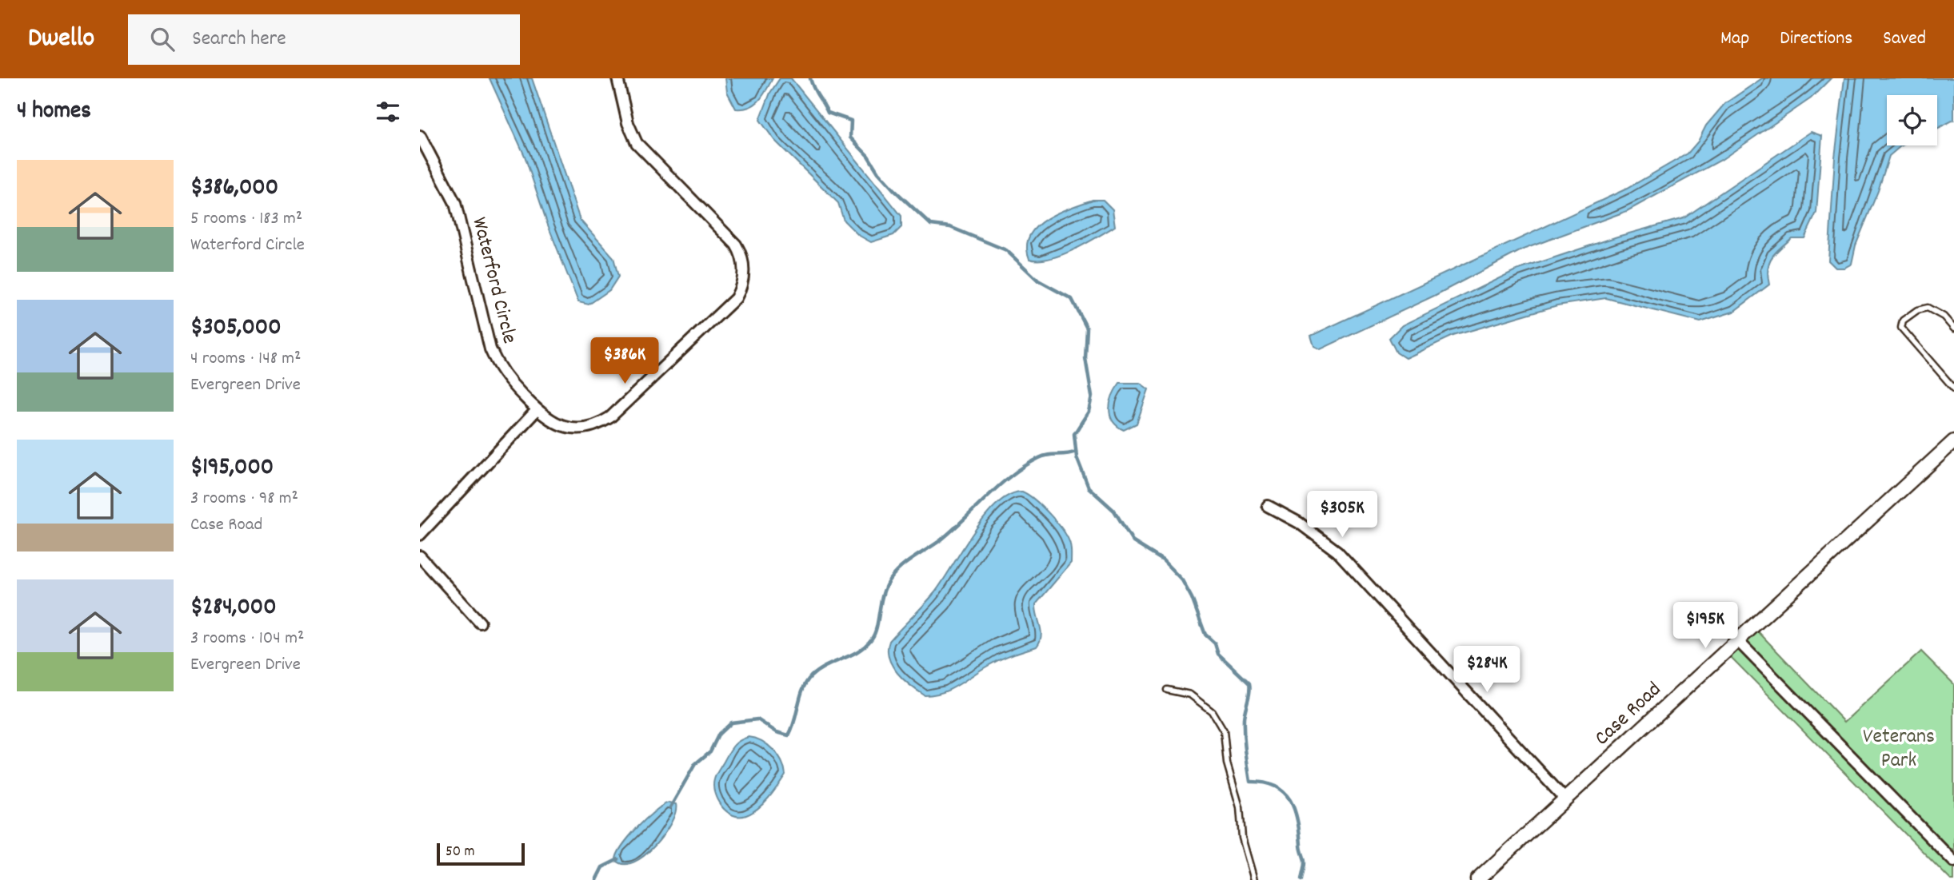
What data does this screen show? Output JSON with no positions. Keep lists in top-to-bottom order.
{
  "streets": {
    "street": ["Waterford Circle", "Case Road"]
  },
  "parks": ["Veterans Park"],
  "scale_bar": "50 m",
  "page": {
    "header": "Dwello",
    "search": "Search here",
    "nav": ["Map", "Directions", "Saved"],
    "heading": "4 homes",
    "list": [
      {
        "name": "$386,000",
        "note": "5 rooms · 183 m² · Waterford Circle"
      },
      {
        "name": "$305,000",
        "note": "4 rooms · 148 m² · Evergreen Drive"
      },
      {
        "name": "$195,000",
        "note": "3 rooms · 98 m² · Case Road"
      },
      {
        "name": "$284,000",
        "note": "3 rooms · 104 m² · Evergreen Drive"
      }
    ],
    "price": [
      "$386K",
      "$305K",
      "$195K",
      "$284K"
    ],
    "scale": "50 m"
  }
}
